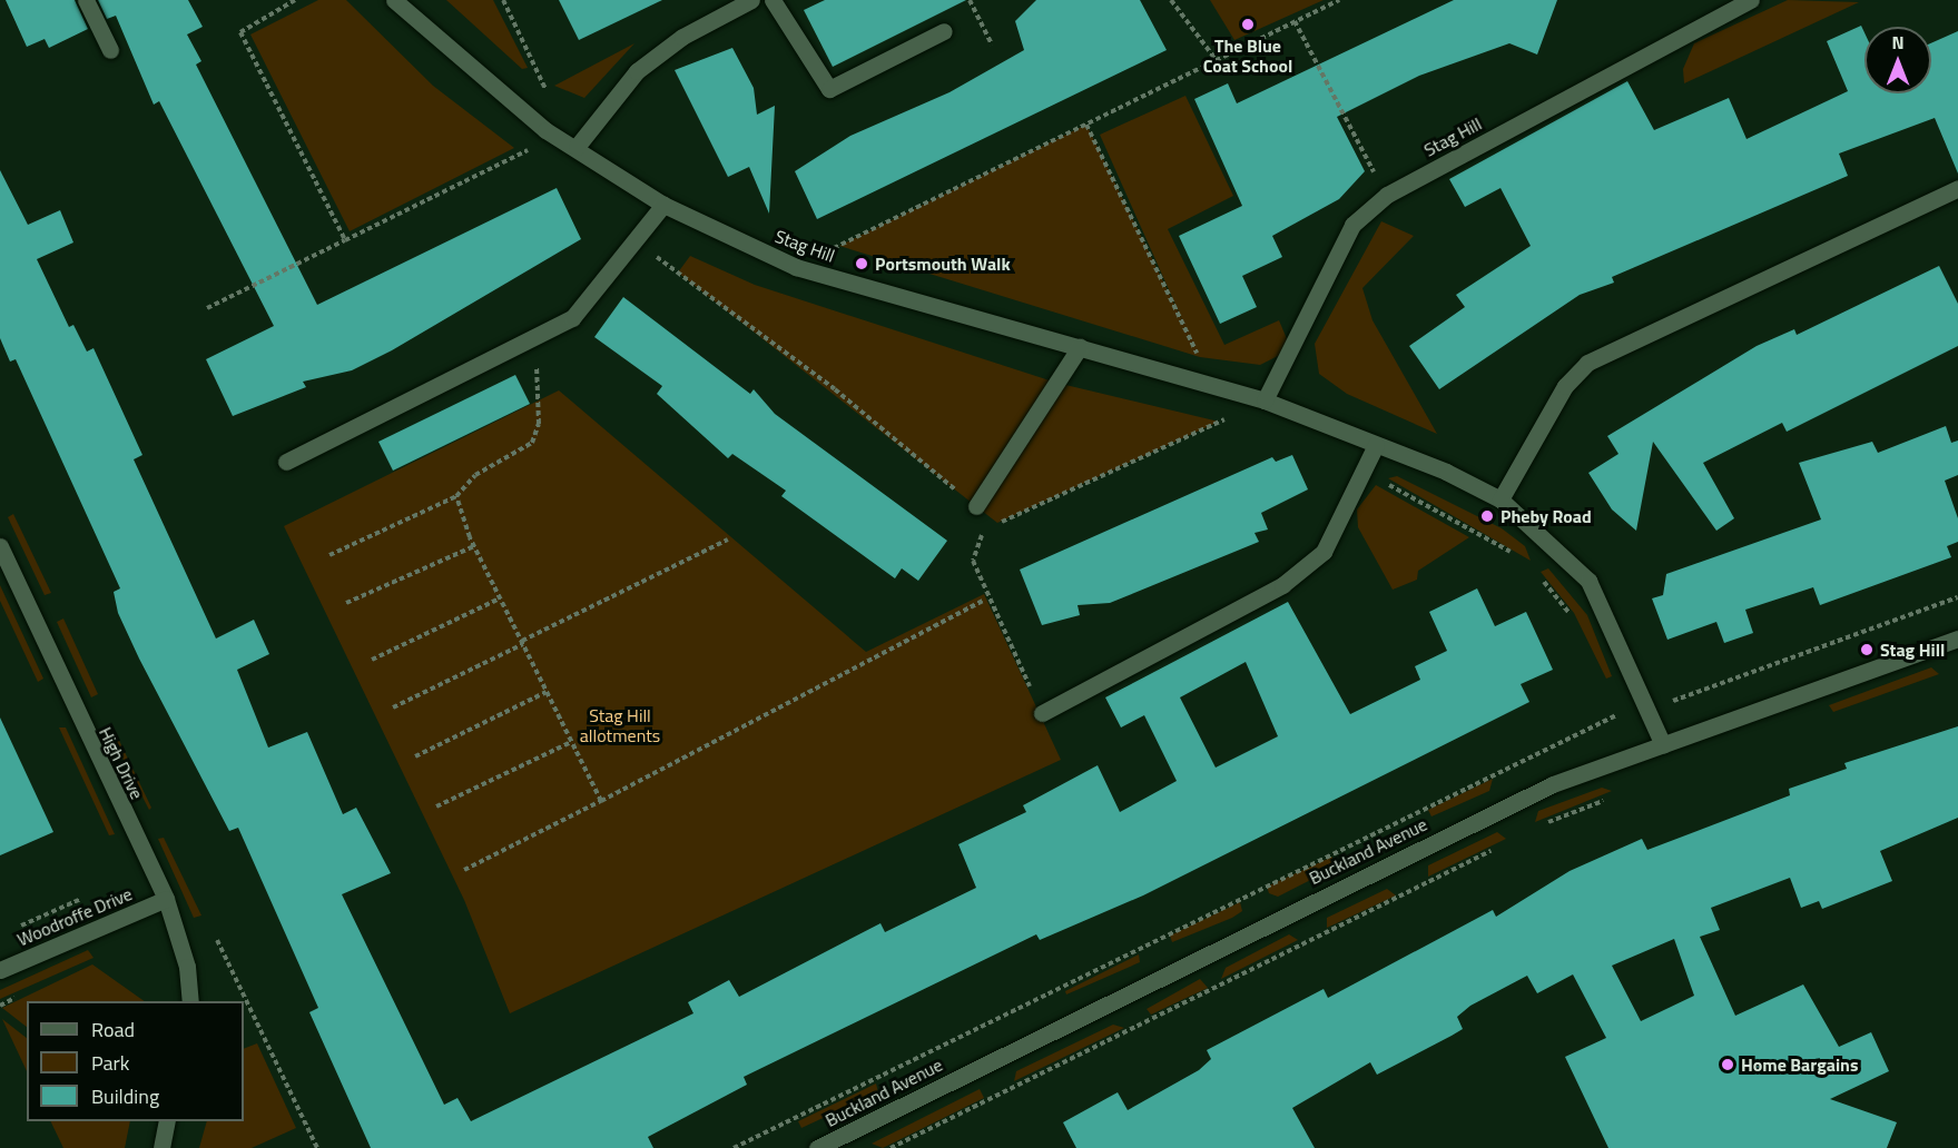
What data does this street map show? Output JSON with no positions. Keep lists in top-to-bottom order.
{
  "streets": {
    "street": [
      "Stag Hill",
      "High Drive",
      "Buckland Avenue",
      "Woodroffe Drive"
    ]
  },
  "crossings": [
    ["Stag Hill", "Buckland Avenue"],
    ["High Drive", "Woodroffe Drive"]
  ],
  "parks": ["Stag Hill allotments"],
  "places": [
    "The Blue Coat School",
    "Portsmouth Walk",
    "Pheby Road",
    "Stag Hill",
    "Home Bargains"
  ],
  "legend": ["Road", "Park", "Building"],
  "north": "top"
}
